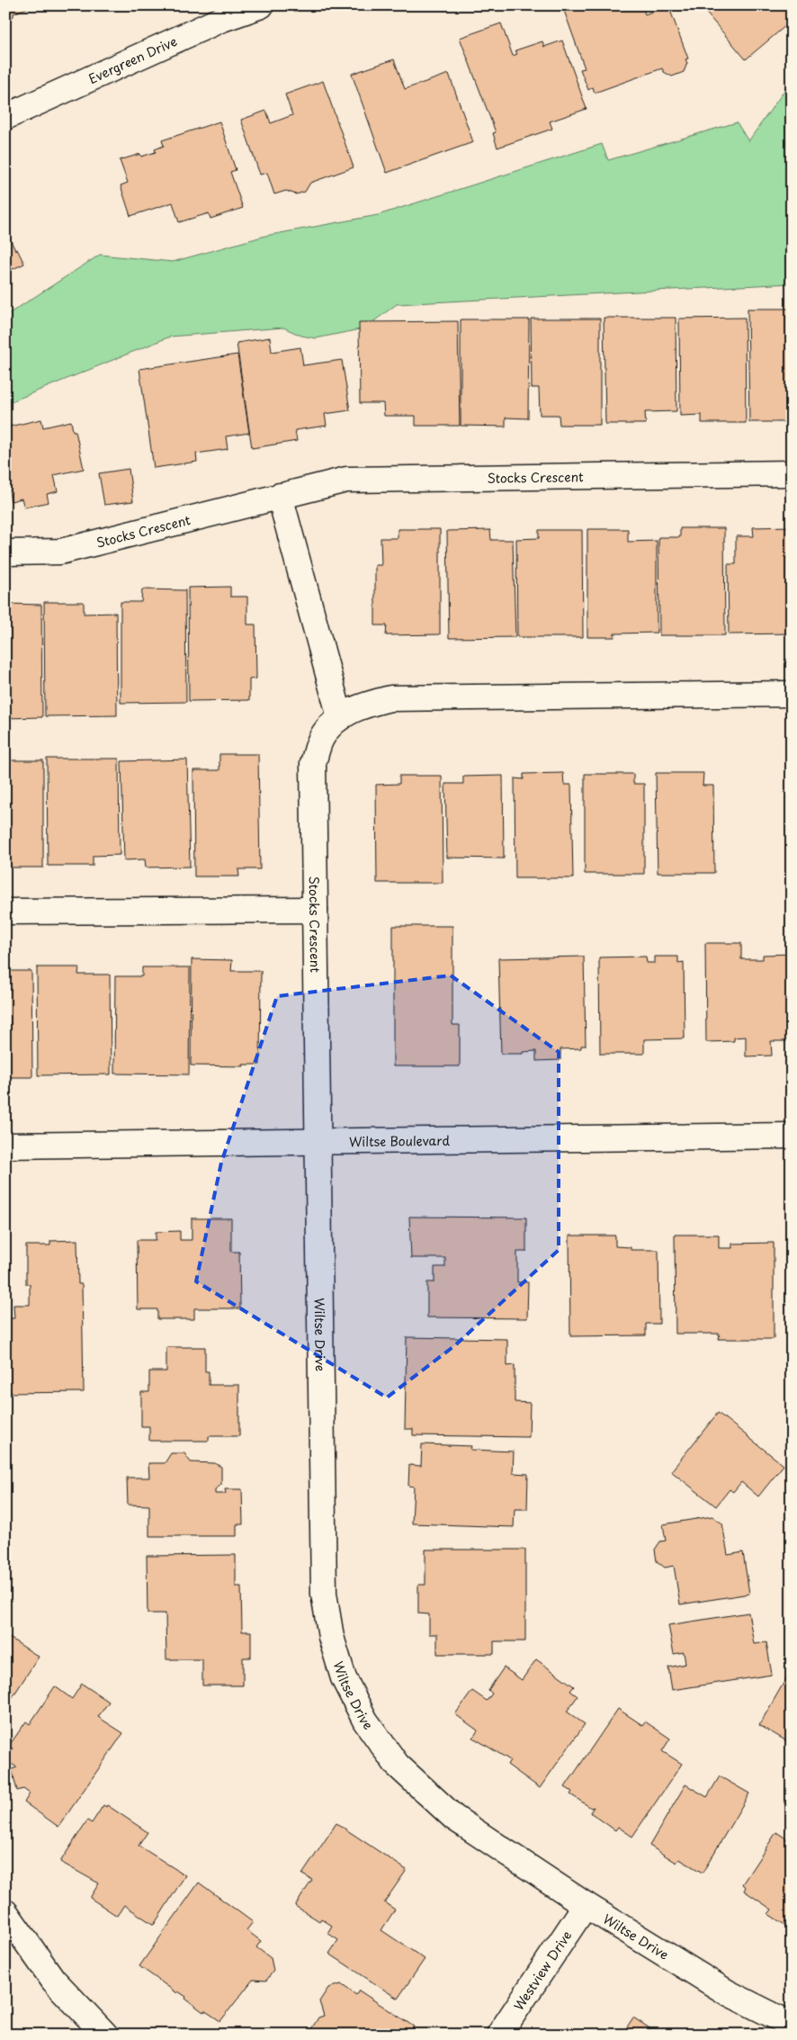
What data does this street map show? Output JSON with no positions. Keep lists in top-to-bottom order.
{
  "streets": {
    "street": [
      "Evergreen Drive",
      "Stocks Crescent",
      "Wiltse Boulevard",
      "Wiltse Drive",
      "Westview Drive"
    ]
  },
  "crossings": [
    ["Stocks Crescent", "Wiltse Boulevard"],
    ["Stocks Crescent", "Wiltse Drive"],
    ["Wiltse Boulevard", "Wiltse Drive"],
    ["Wiltse Drive", "Westview Drive"]
  ]
}
